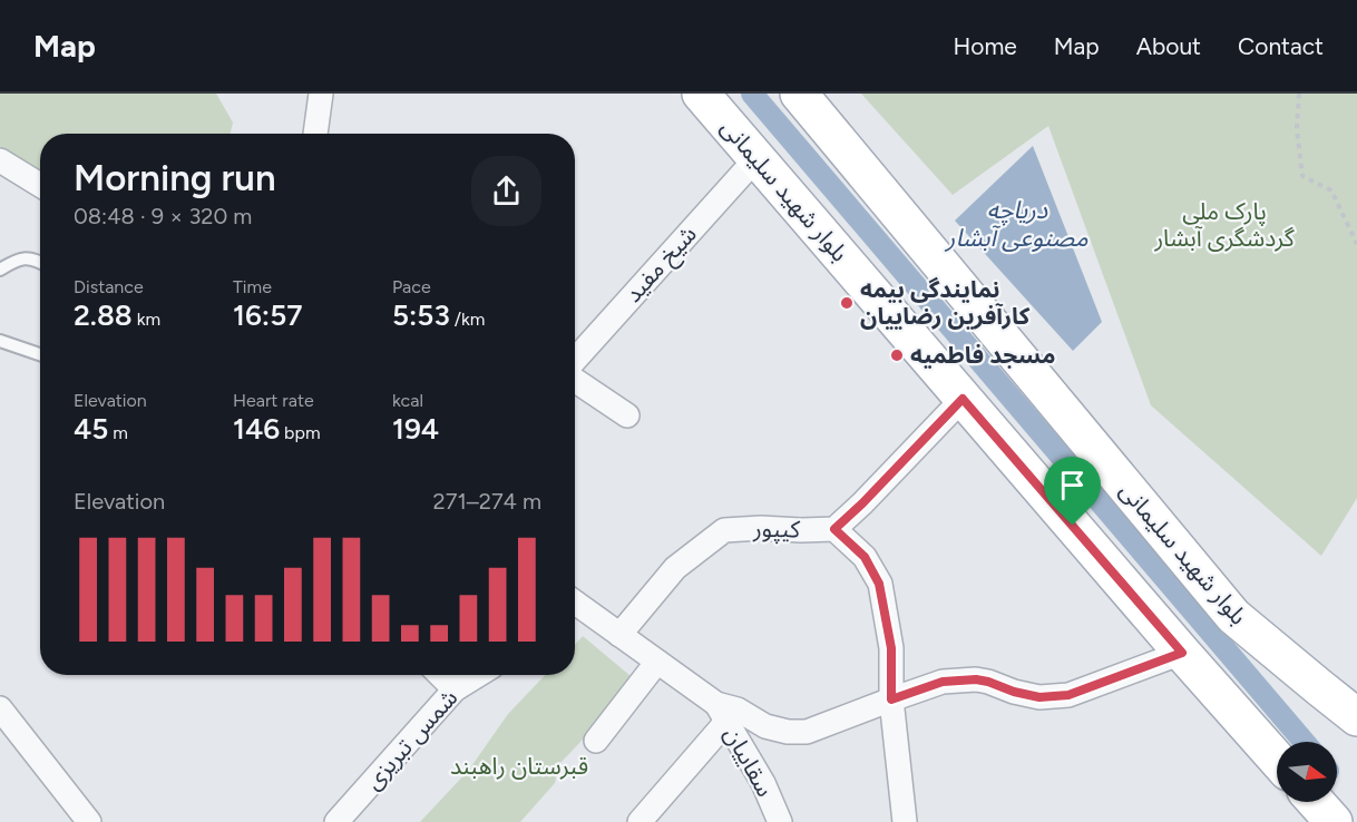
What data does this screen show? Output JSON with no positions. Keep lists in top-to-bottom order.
{
  "streets": {
    "main road": ["بلوار شهید سلیمانی"],
    "street": [
      "شیخ مفید",
      "کیپور",
      "شمس تبریزی",
      "سقاییان"
    ]
  },
  "crossings": [
    ["بلوار شهید سلیمانی", "شیخ مفید"],
    ["بلوار شهید سلیمانی", "کیپور"]
  ],
  "water": ["دریاچه مصنوعی آبشار"],
  "parks": ["پارک ملی گردشگری آبشار", "قبرستان راهبند"],
  "places": ["نمایندگی بیمه کارآفرین رضاییان", "مسجد فاطمیه"],
  "north": "right",
  "page": {
    "header": "Map",
    "nav": [
      "Home",
      "Map",
      "About",
      "Contact"
    ],
    "heading": ["Morning run", "08:48 · 9 × 320 m"],
    "stats": [
      ["Distance", "2.88 km"],
      ["Time", "16:57"],
      ["Pace", "5:53 /km"],
      ["Elevation", "45 m"],
      ["Heart rate", "146 bpm"],
      ["kcal", "194"]
    ],
    "chart": ["Elevation", "271–274 m"]
  }
}
